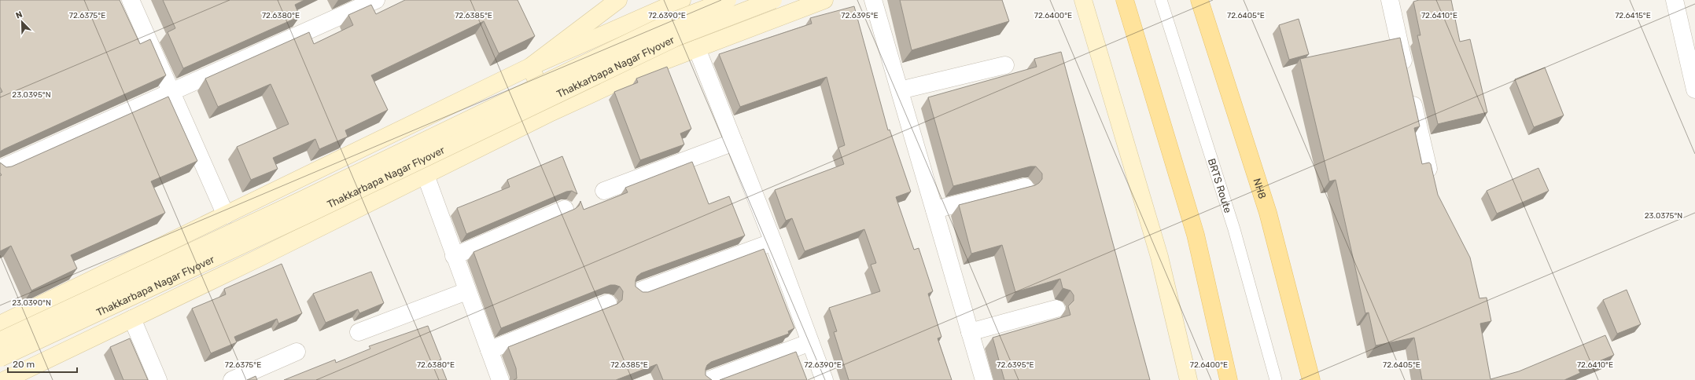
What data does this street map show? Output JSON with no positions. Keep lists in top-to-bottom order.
{
  "streets": {
    "main road": ["NH8"],
    "street": ["Thakkarbapa Nagar Flyover"],
    "lane": ["BRTS Route"]
  },
  "scale_bar": "20 m",
  "north": "top left",
  "coordinates": [
    "72.6375°E",
    "72.6380°E",
    "72.6385°E",
    "72.6390°E",
    "72.6395°E",
    "72.6400°E",
    "72.6405°E",
    "72.6410°E",
    "72.6415°E",
    "23.0395°N",
    "23.0375°N",
    "23.0390°N"
  ]
}
